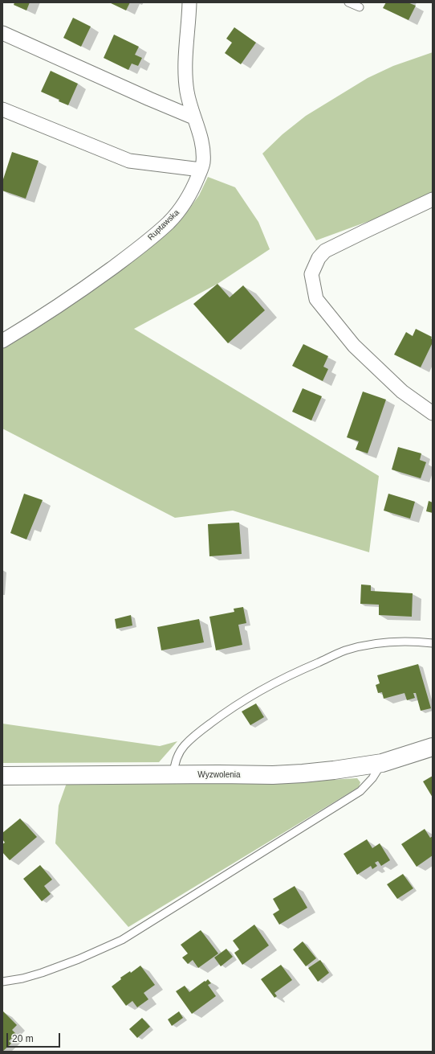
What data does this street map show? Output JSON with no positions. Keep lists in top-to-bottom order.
{
  "streets": {
    "street": ["Ruptawska", "Wyzwolenia"]
  },
  "scale_bar": "20 m"
}
